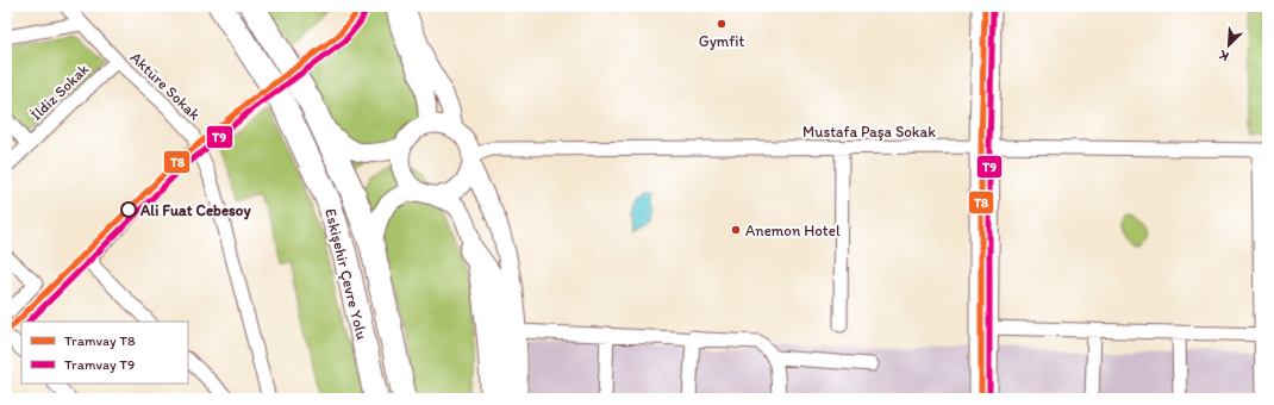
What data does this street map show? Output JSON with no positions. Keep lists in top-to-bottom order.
{
  "streets": {
    "highway": ["Eskişehir Çevre Yolu"],
    "street": ["Aktüre Sokak", "İldiz Sokak", "Mustafa Paşa Sokak"]
  },
  "crossings": [
    ["Aktüre Sokak", "İldiz Sokak"]
  ],
  "places": ["Gymfit", "Ali Fuat Cebesoy", "Anemon Hotel"],
  "lines": ["tram line T8", "tram line T9"],
  "legend": ["Tramvay T8", "Tramvay T9"],
  "north": "bottom left"
}
